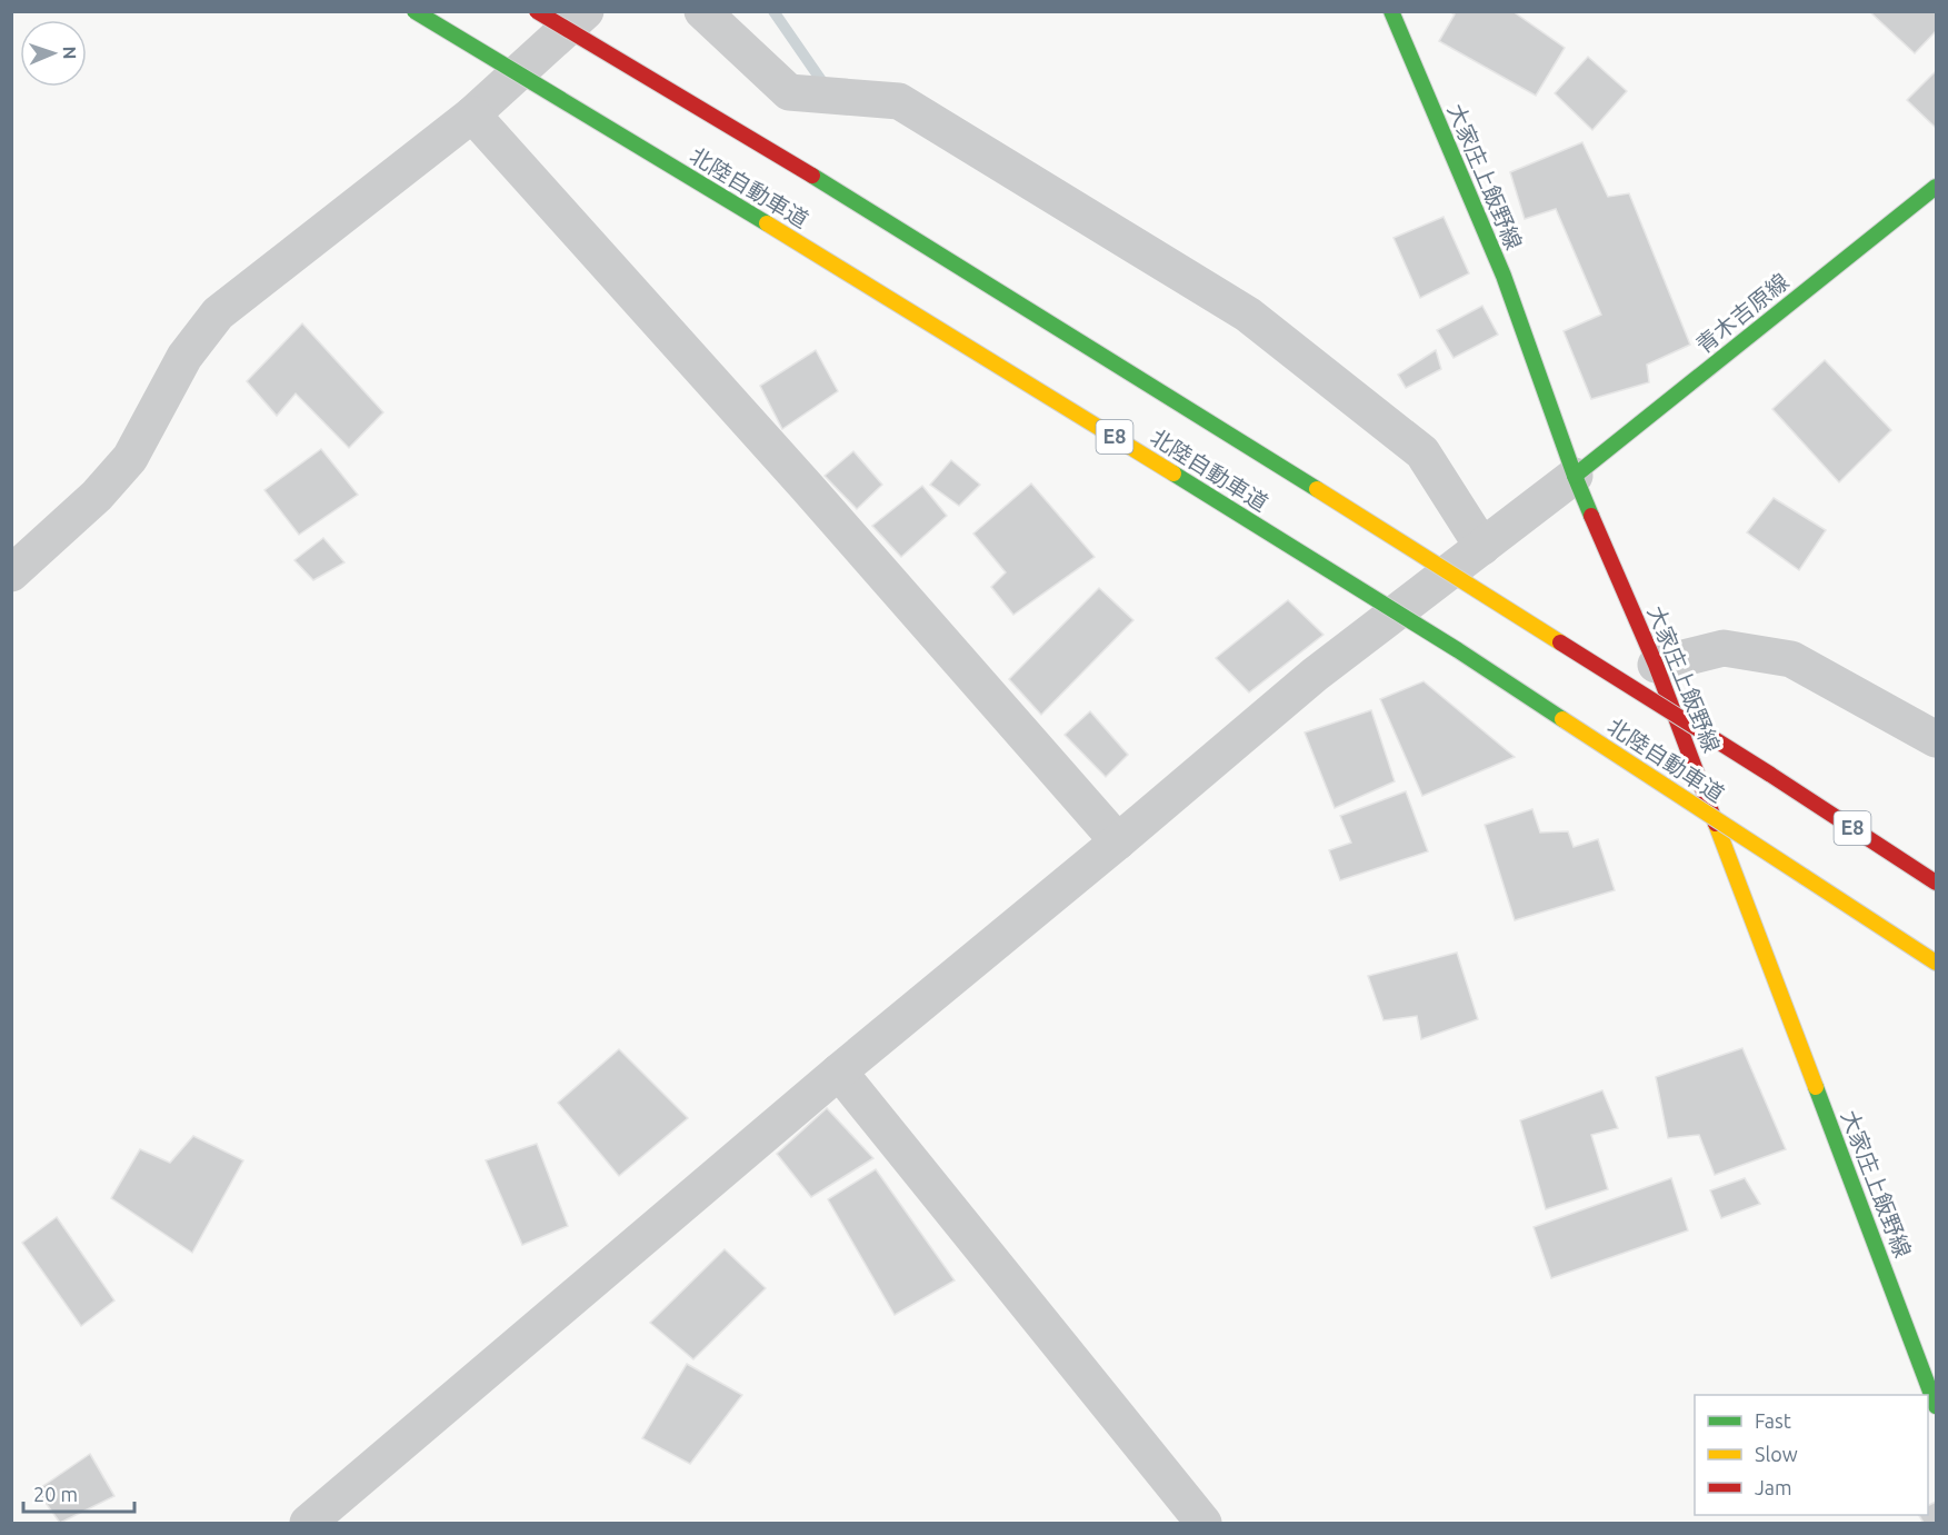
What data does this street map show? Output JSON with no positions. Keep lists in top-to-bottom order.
{
  "streets": {
    "main road": [
      "大家庄上飯野線",
      "北陸自動車道",
      "青木吉原線",
      "E8"
    ]
  },
  "crossings": [
    ["大家庄上飯野線", "青木吉原線"]
  ],
  "legend": ["Fast", "Slow", "Jam"],
  "scale_bar": "20 m",
  "north": "right"
}
